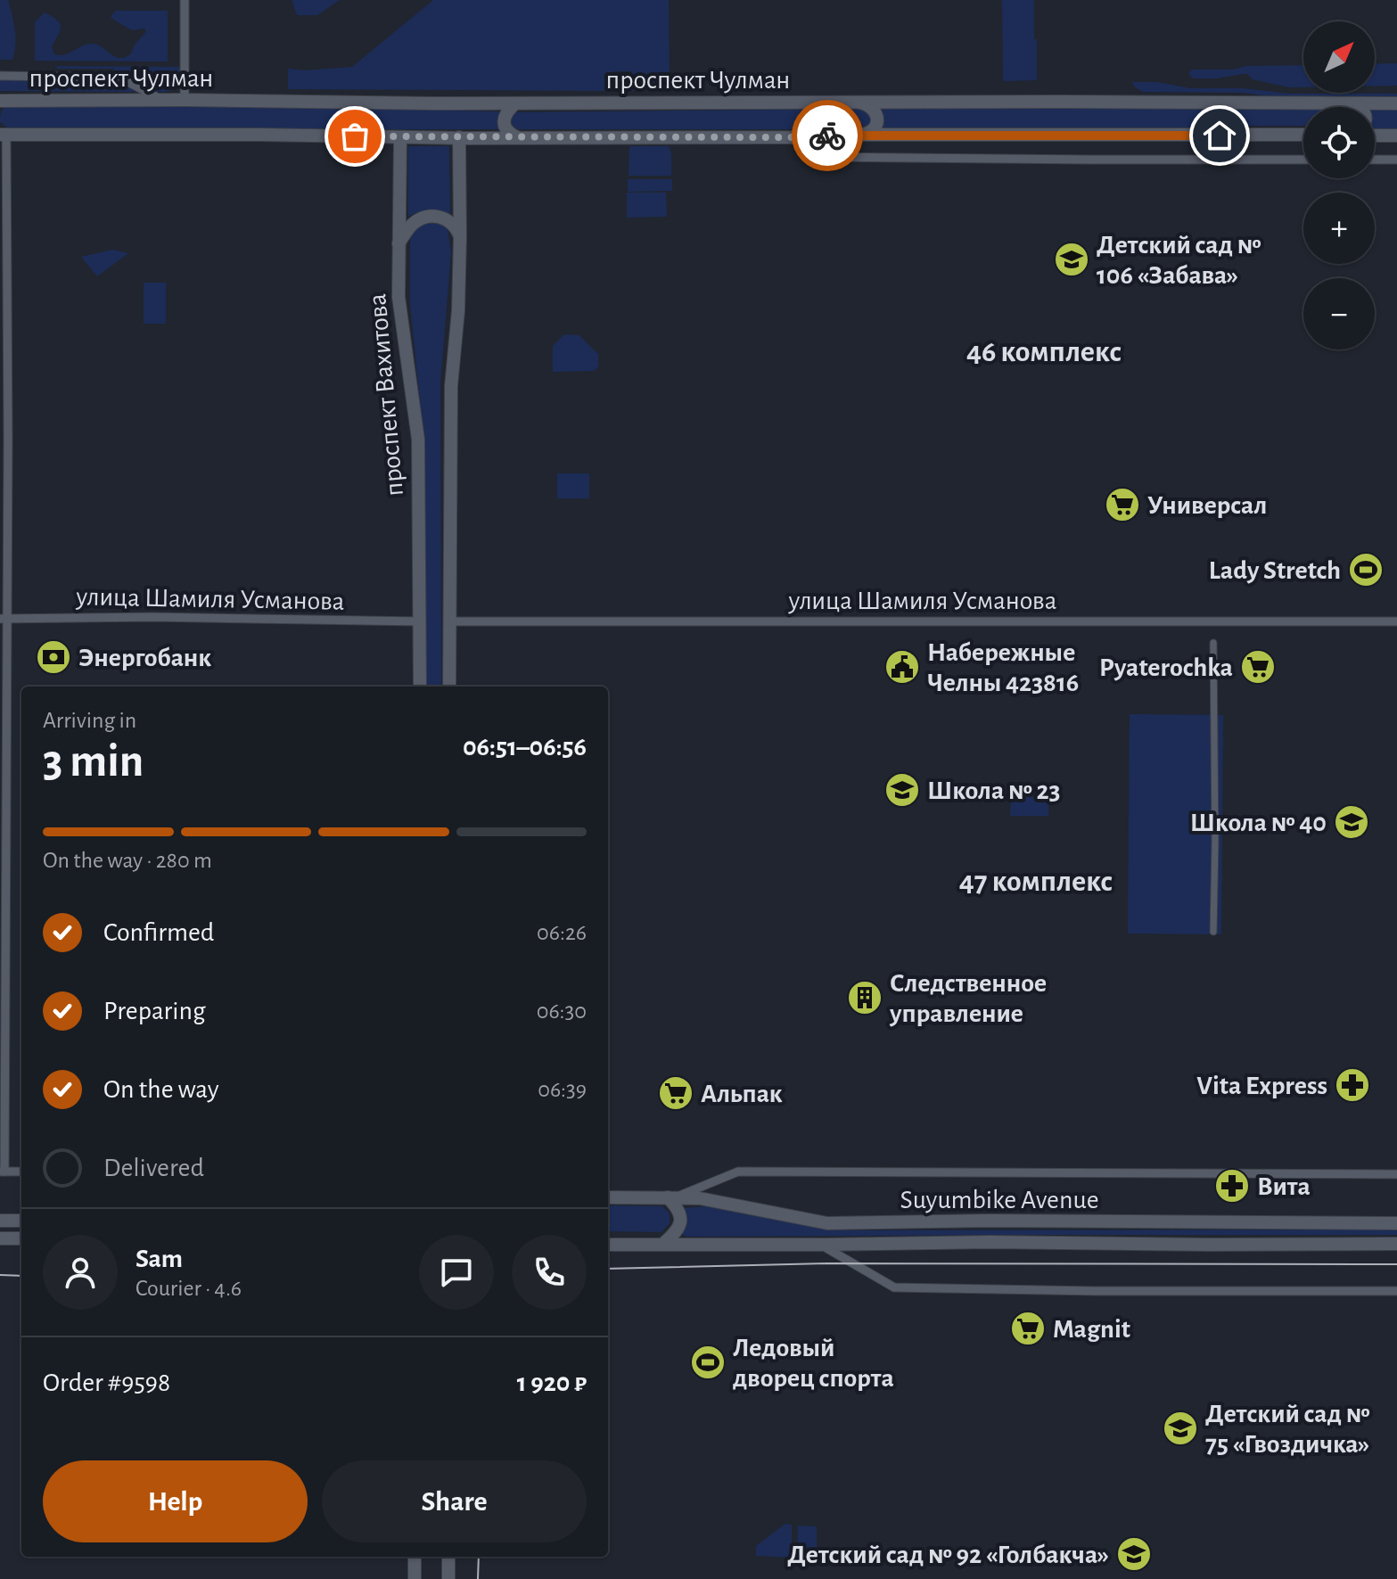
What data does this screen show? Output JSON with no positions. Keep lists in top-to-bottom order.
{
  "streets": {
    "main road": ["проспект Чулман", "проспект Вахитова", "Suyumbike Avenue"],
    "street": ["улица Шамиля Усманова"]
  },
  "crossings": [
    ["проспект Вахитова", "улица Шамиля Усманова"]
  ],
  "districts": ["46 комплекс", "47 комплекс"],
  "places": {
    "school or university": [
      "Детский сад № 106 «Забава»",
      "Школа № 23",
      "Школа № 40",
      "Детский сад № 75 «Гвоздичка»",
      "Детский сад № 92 «Голбакча»"
    ],
    "supermarket": [
      "Универсал",
      "Pyaterochka",
      "Альпак",
      "Magnit"
    ],
    "sports": ["Lady Stretch", "Ледовый дворец спорта"],
    "bank": ["Энергобанк"],
    "public building": ["Набережные Челны 423816"],
    "building": ["Следственное управление"],
    "pharmacy": ["Vita Express", "Вита"]
  },
  "north": "top right",
  "page": {
    "map_buttons": ["+", "−"],
    "heading": ["3 min", "Arriving in", "06:51–06:56"],
    "panel": [
      "Sam",
      "Courier · 4.6",
      "Order #9598",
      "1 920 ₽"
    ],
    "bar": "On the way · 280 m",
    "list": [
      ["Confirmed", "06:26"],
      ["Preparing", "06:30"],
      ["On the way", "06:39"],
      "Delivered"
    ],
    "buttons": ["Help", "Share"]
  }
}
